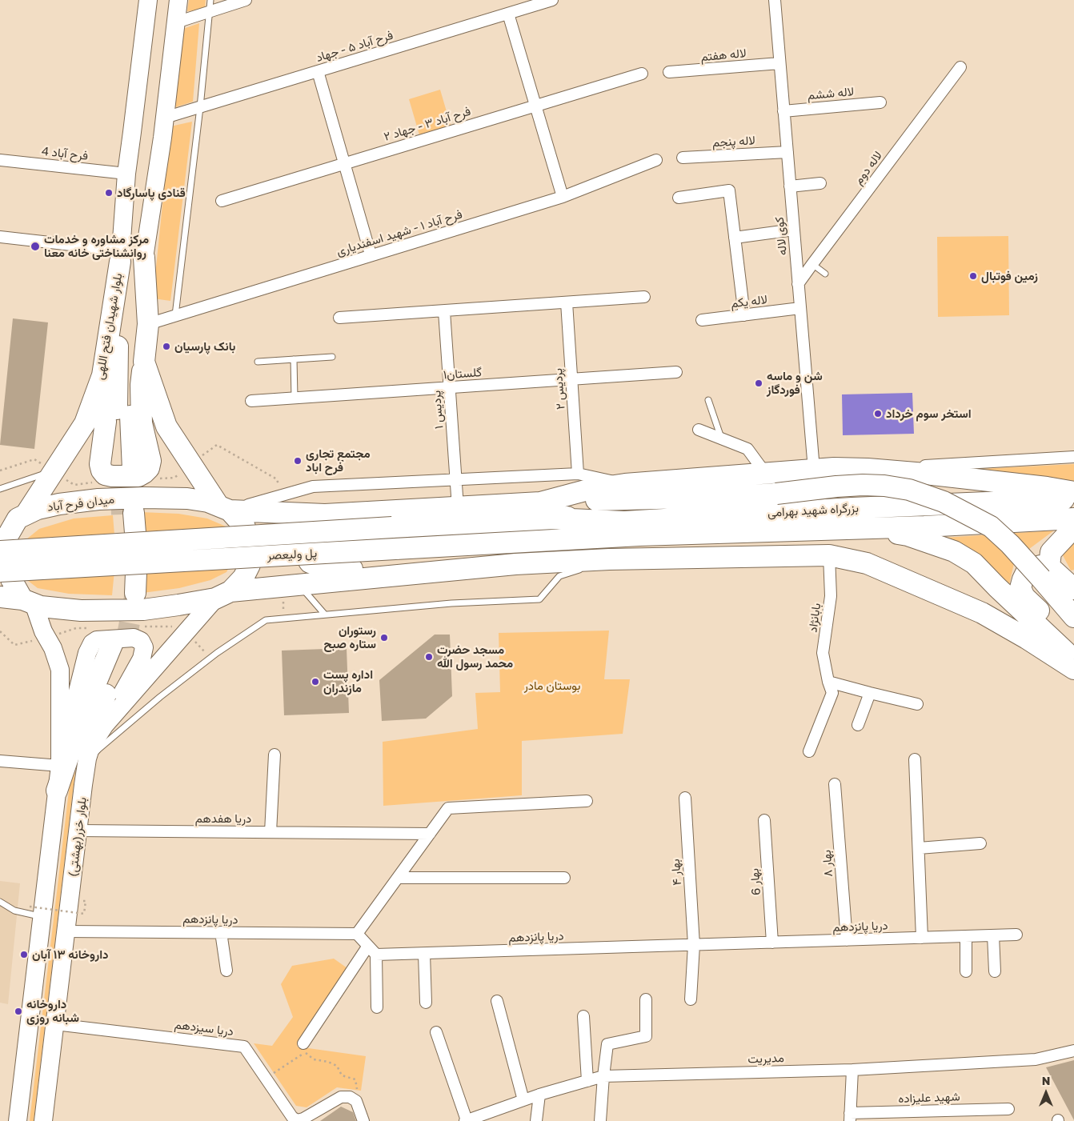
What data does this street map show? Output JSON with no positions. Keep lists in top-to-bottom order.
{
  "streets": {
    "highway": [
      "بلوار شهیدان فتح اللهی",
      "میدان فرح آباد",
      "بزرگراه شهید بهرامی",
      "پل ولیعصر"
    ],
    "main road": ["بلوار خزر(بهشتی)"],
    "street": [
      "فرح آباد ۵ - جهاد",
      "لاله هفتم",
      "لاله ششم",
      "فرح آباد ۳ - جهاد ۲",
      "لاله پنجم",
      "فرح آباد 4",
      "لاله دوم",
      "فرح آباد ۱ - شهید اسفندیاری",
      "کوی لاله",
      "لاله یکم",
      "گلستان۱",
      "پردیس ۲",
      "پردیس ۱",
      "بابانژاد",
      "دریا هفدهم",
      "بهار ۸",
      "بهار ۴",
      "بهار 6",
      "دریا پانزدهم",
      "دریا سیزدهم",
      "مدیریت",
      "شهید علیزاده"
    ]
  },
  "crossings": [
    ["لاله هفتم", "کوی لاله"],
    ["لاله ششم", "کوی لاله"],
    ["لاله پنجم", "کوی لاله"],
    ["فرح آباد 4", "بلوار شهیدان فتح اللهی"],
    ["لاله دوم", "کوی لاله"],
    ["کوی لاله", "لاله یکم"],
    ["بلوار شهیدان فتح اللهی", "میدان فرح آباد"],
    ["گلستان۱", "پردیس ۲"],
    ["گلستان۱", "پردیس ۱"],
    ["پردیس ۱", "میدان فرح آباد"],
    ["بزرگراه شهید بهرامی", "پل ولیعصر"],
    ["دریا هفدهم", "بلوار خزر(بهشتی)"],
    ["بلوار خزر(بهشتی)", "دریا پانزدهم"],
    ["بلوار خزر(بهشتی)", "دریا سیزدهم"],
    ["بهار ۸", "دریا پانزدهم"],
    ["بهار ۴", "دریا پانزدهم"],
    ["بهار 6", "دریا پانزدهم"]
  ],
  "parks": ["بوستان مادر"],
  "places": [
    "قنادی پاسارگاد",
    "مرکز مشاوره و خدمات روانشناختی خانه معنا",
    "زمین فوتبال",
    "بانک پارسیان",
    "شن و ماسه فوردگاز",
    "استخر سوم خرداد",
    "مجتمع تجاری فرح اباد",
    "رستوران ستاره صبح",
    "مسجد حضرت محمد رسول الله",
    "اداره پست مازندران",
    "داروخانه ١٣ آبان",
    "داروخانه شبانه روزی"
  ],
  "north": "top"
}
